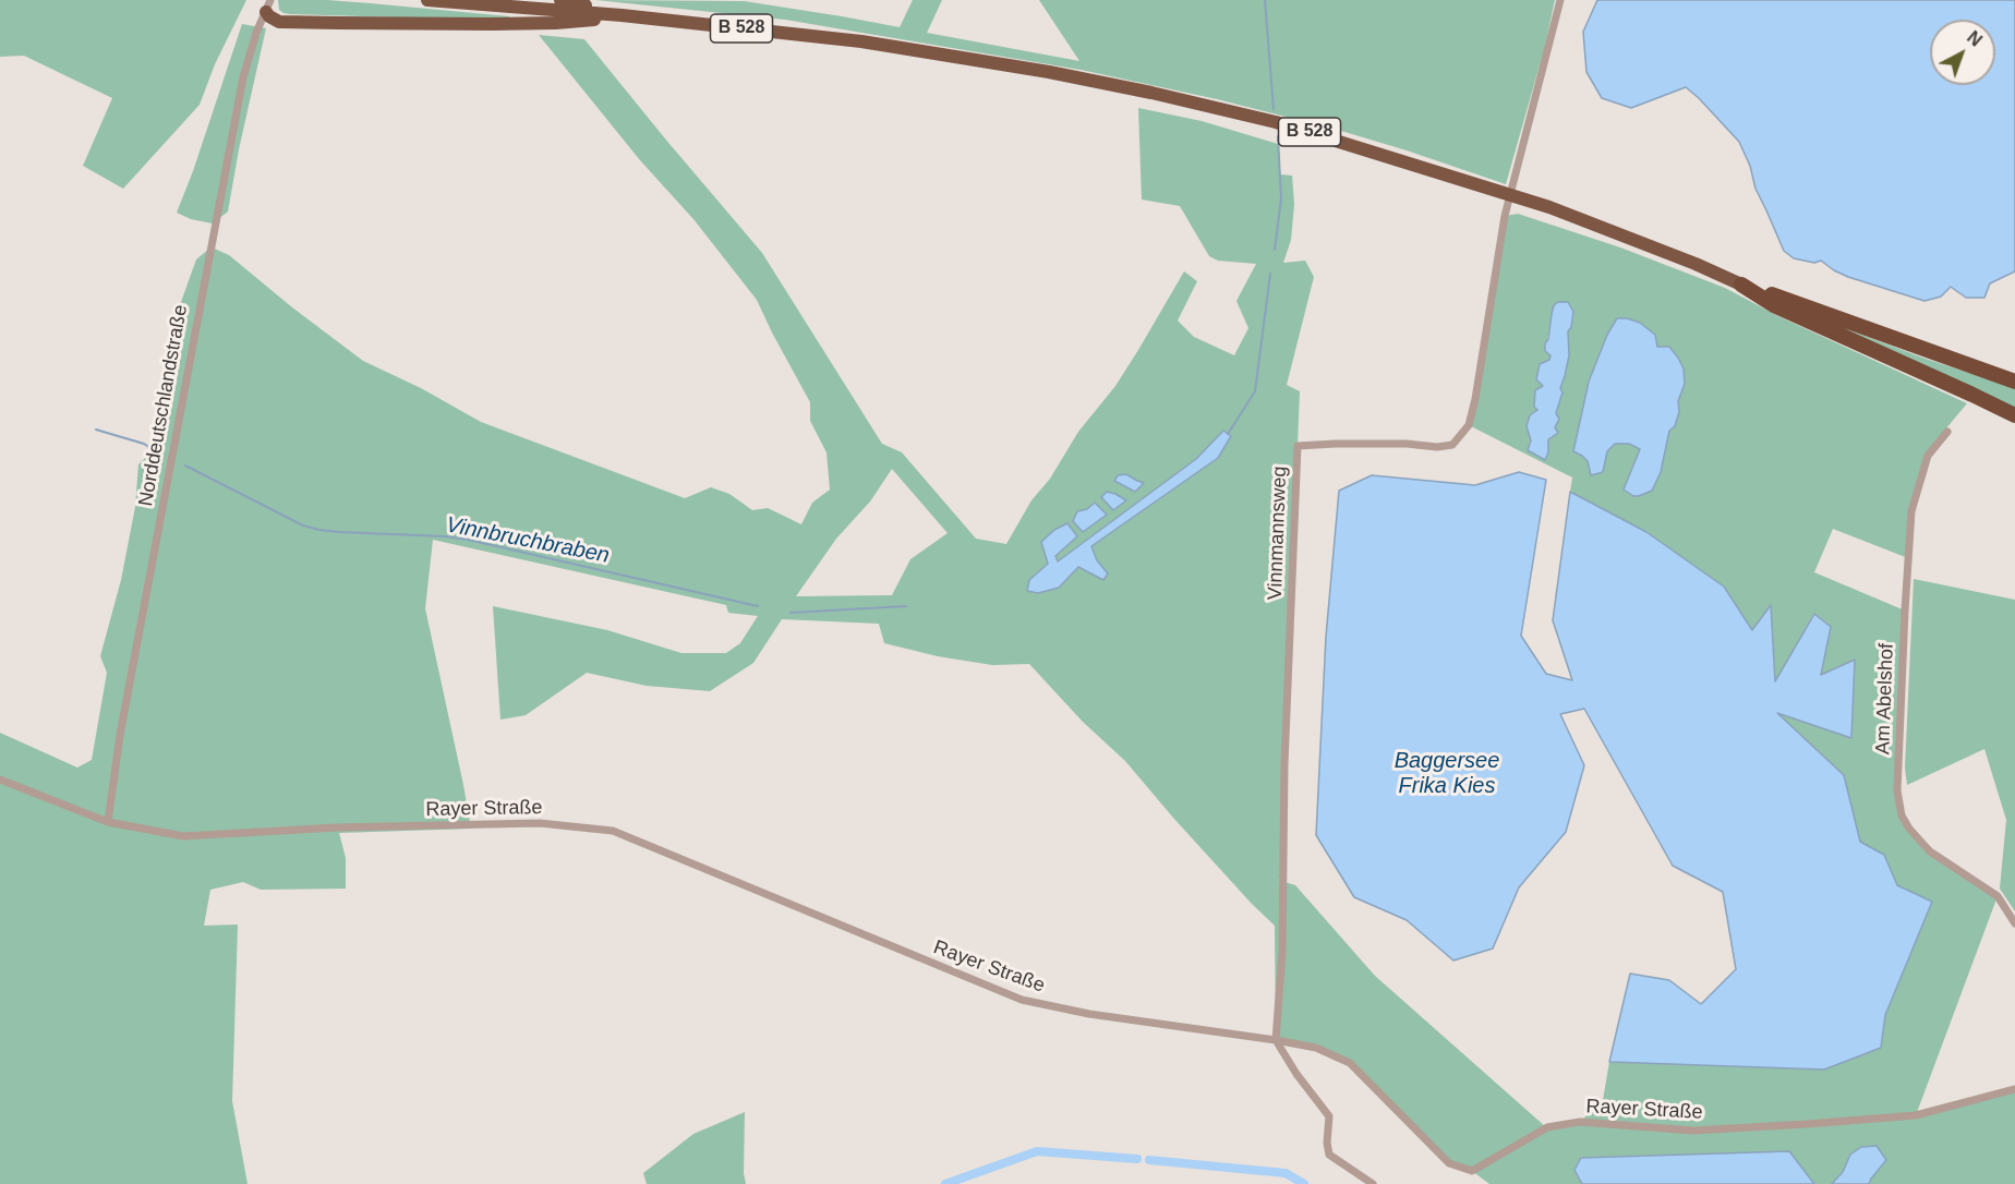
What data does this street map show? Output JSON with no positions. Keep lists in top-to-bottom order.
{
  "streets": {
    "highway": ["B 528"],
    "street": [
      "Norddeutschlandstraße",
      "Vinnmannsweg",
      "Am Abelshof",
      "Rayer Straße"
    ]
  },
  "crossings": [
    ["Norddeutschlandstraße", "Rayer Straße"],
    ["Vinnmannsweg", "Rayer Straße"]
  ],
  "water": ["Vinnbruchbraben", "Baggersee Frika Kies"],
  "north": "top right"
}
